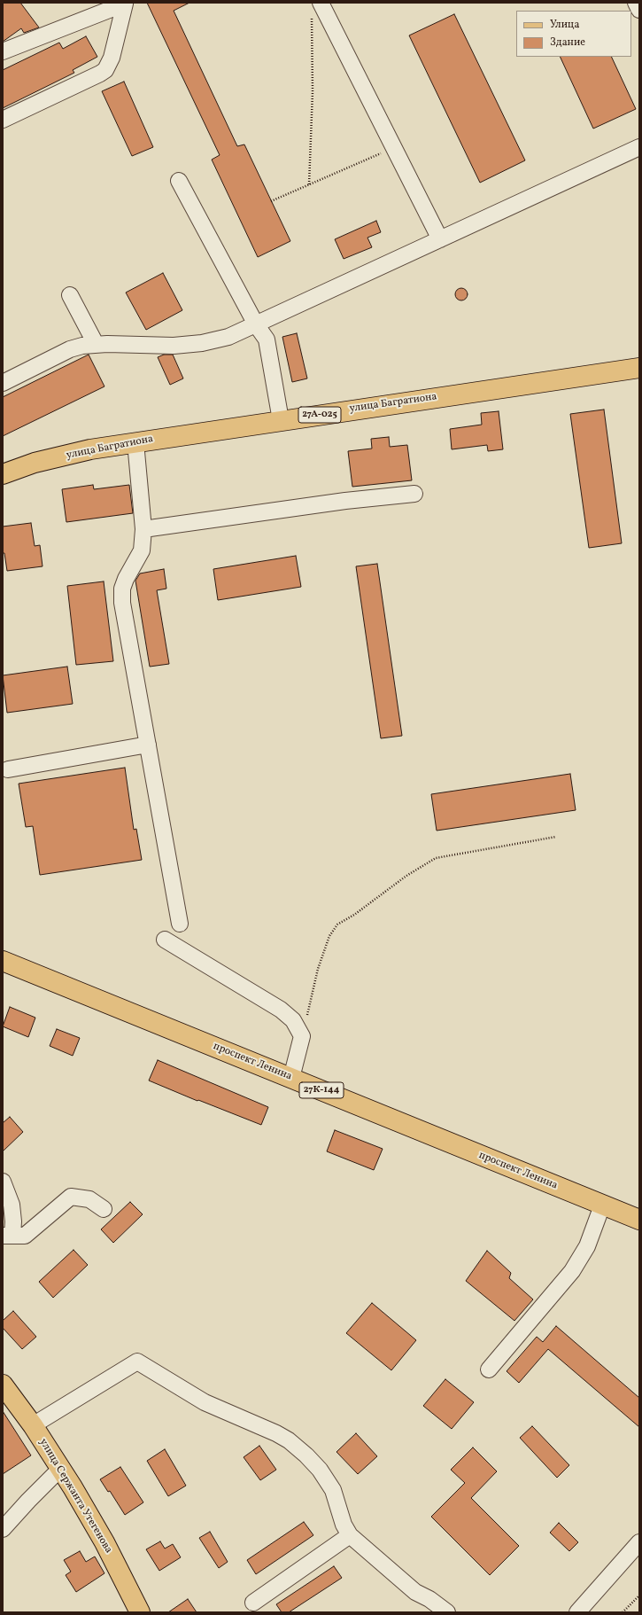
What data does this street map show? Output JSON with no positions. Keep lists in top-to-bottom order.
{
  "streets": {
    "main road": [
      "улица Багратиона",
      "27А-025",
      "проспект Ленина",
      "27К-144",
      "улица Сержанта Утегенова"
    ]
  },
  "legend": ["Улица", "Здание"]
}
